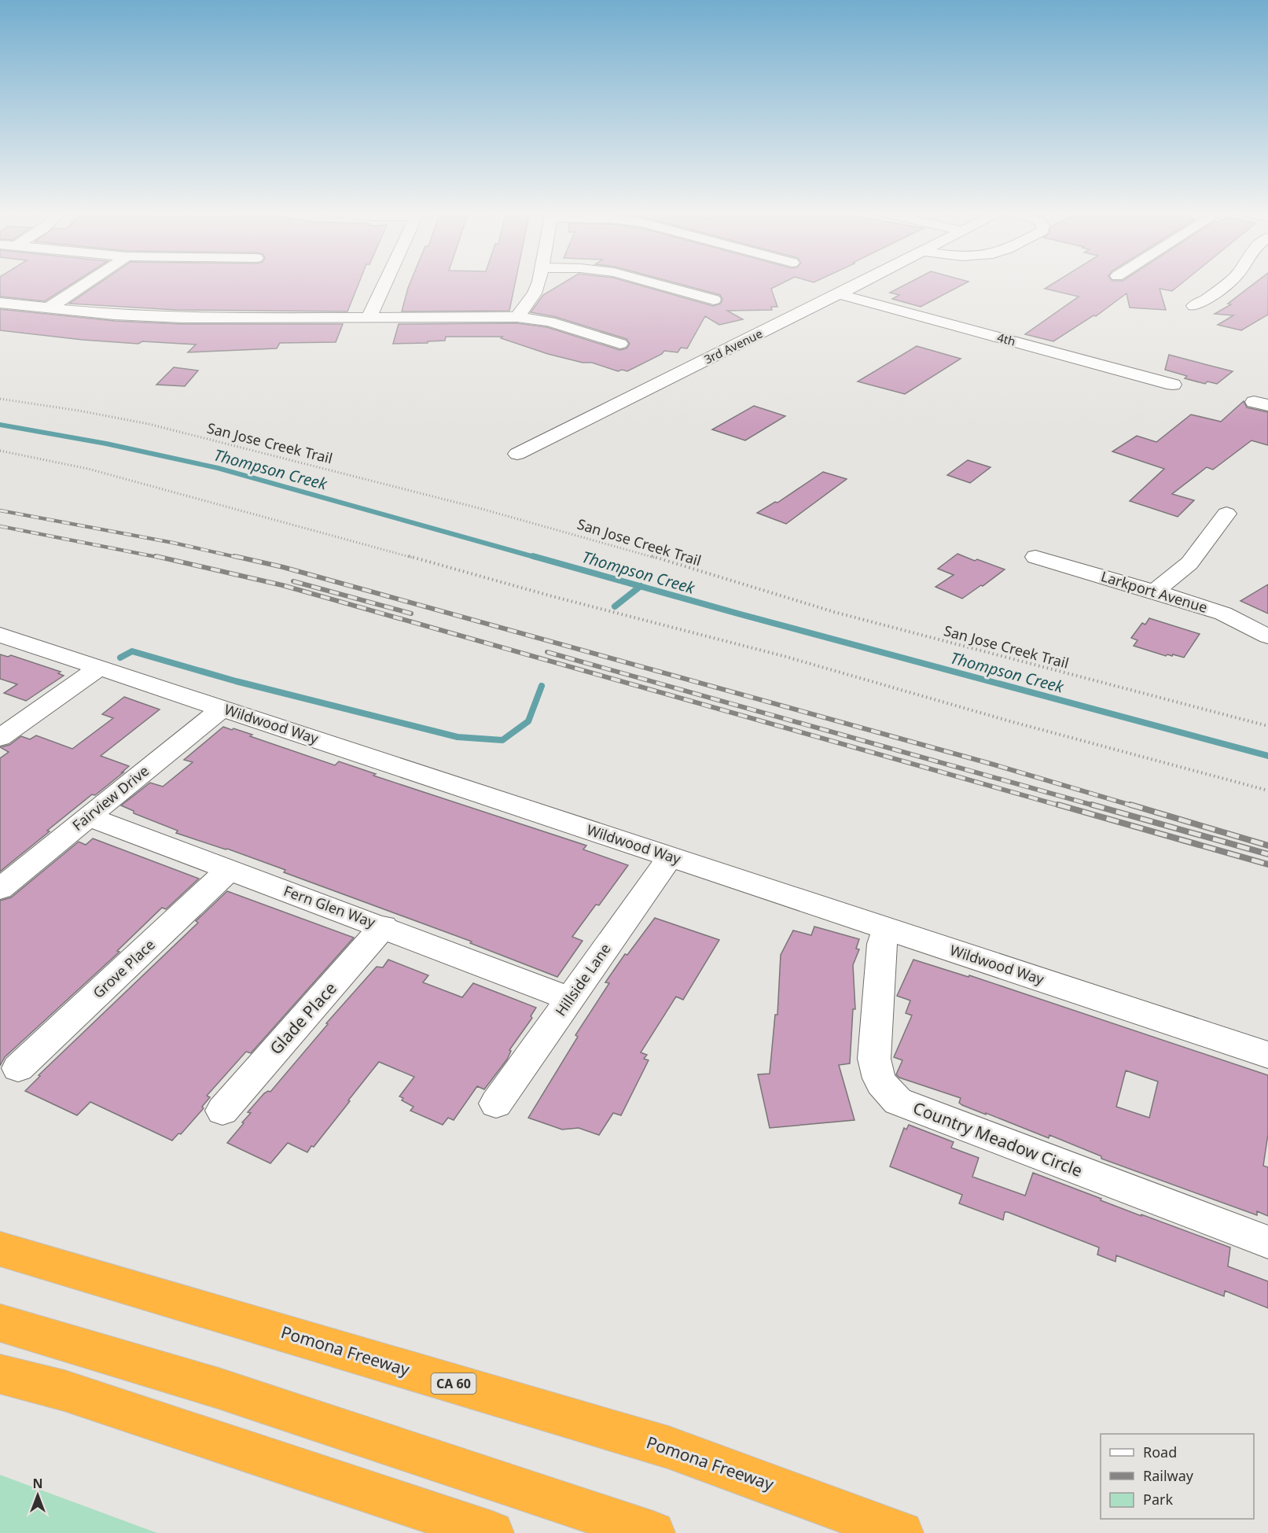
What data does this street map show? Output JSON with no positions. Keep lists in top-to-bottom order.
{
  "streets": {
    "highway": ["Pomona Freeway", "CA 60"],
    "street": [
      "4th",
      "3rd Avenue",
      "Larkport Avenue",
      "Wildwood Way",
      "Fairview Drive",
      "Fern Glen Way",
      "Grove Place",
      "Hillside Lane",
      "Glade Place",
      "Country Meadow Circle"
    ],
    "path": ["San Jose Creek Trail"]
  },
  "crossings": [
    ["4th", "3rd Avenue"],
    ["Wildwood Way", "Fairview Drive"],
    ["Wildwood Way", "Hillside Lane"],
    ["Wildwood Way", "Country Meadow Circle"],
    ["Fairview Drive", "Fern Glen Way"],
    ["Fern Glen Way", "Grove Place"],
    ["Fern Glen Way", "Hillside Lane"],
    ["Fern Glen Way", "Glade Place"]
  ],
  "water": ["Thompson Creek"],
  "legend": ["Road", "Railway", "Park"],
  "north": "top"
}
